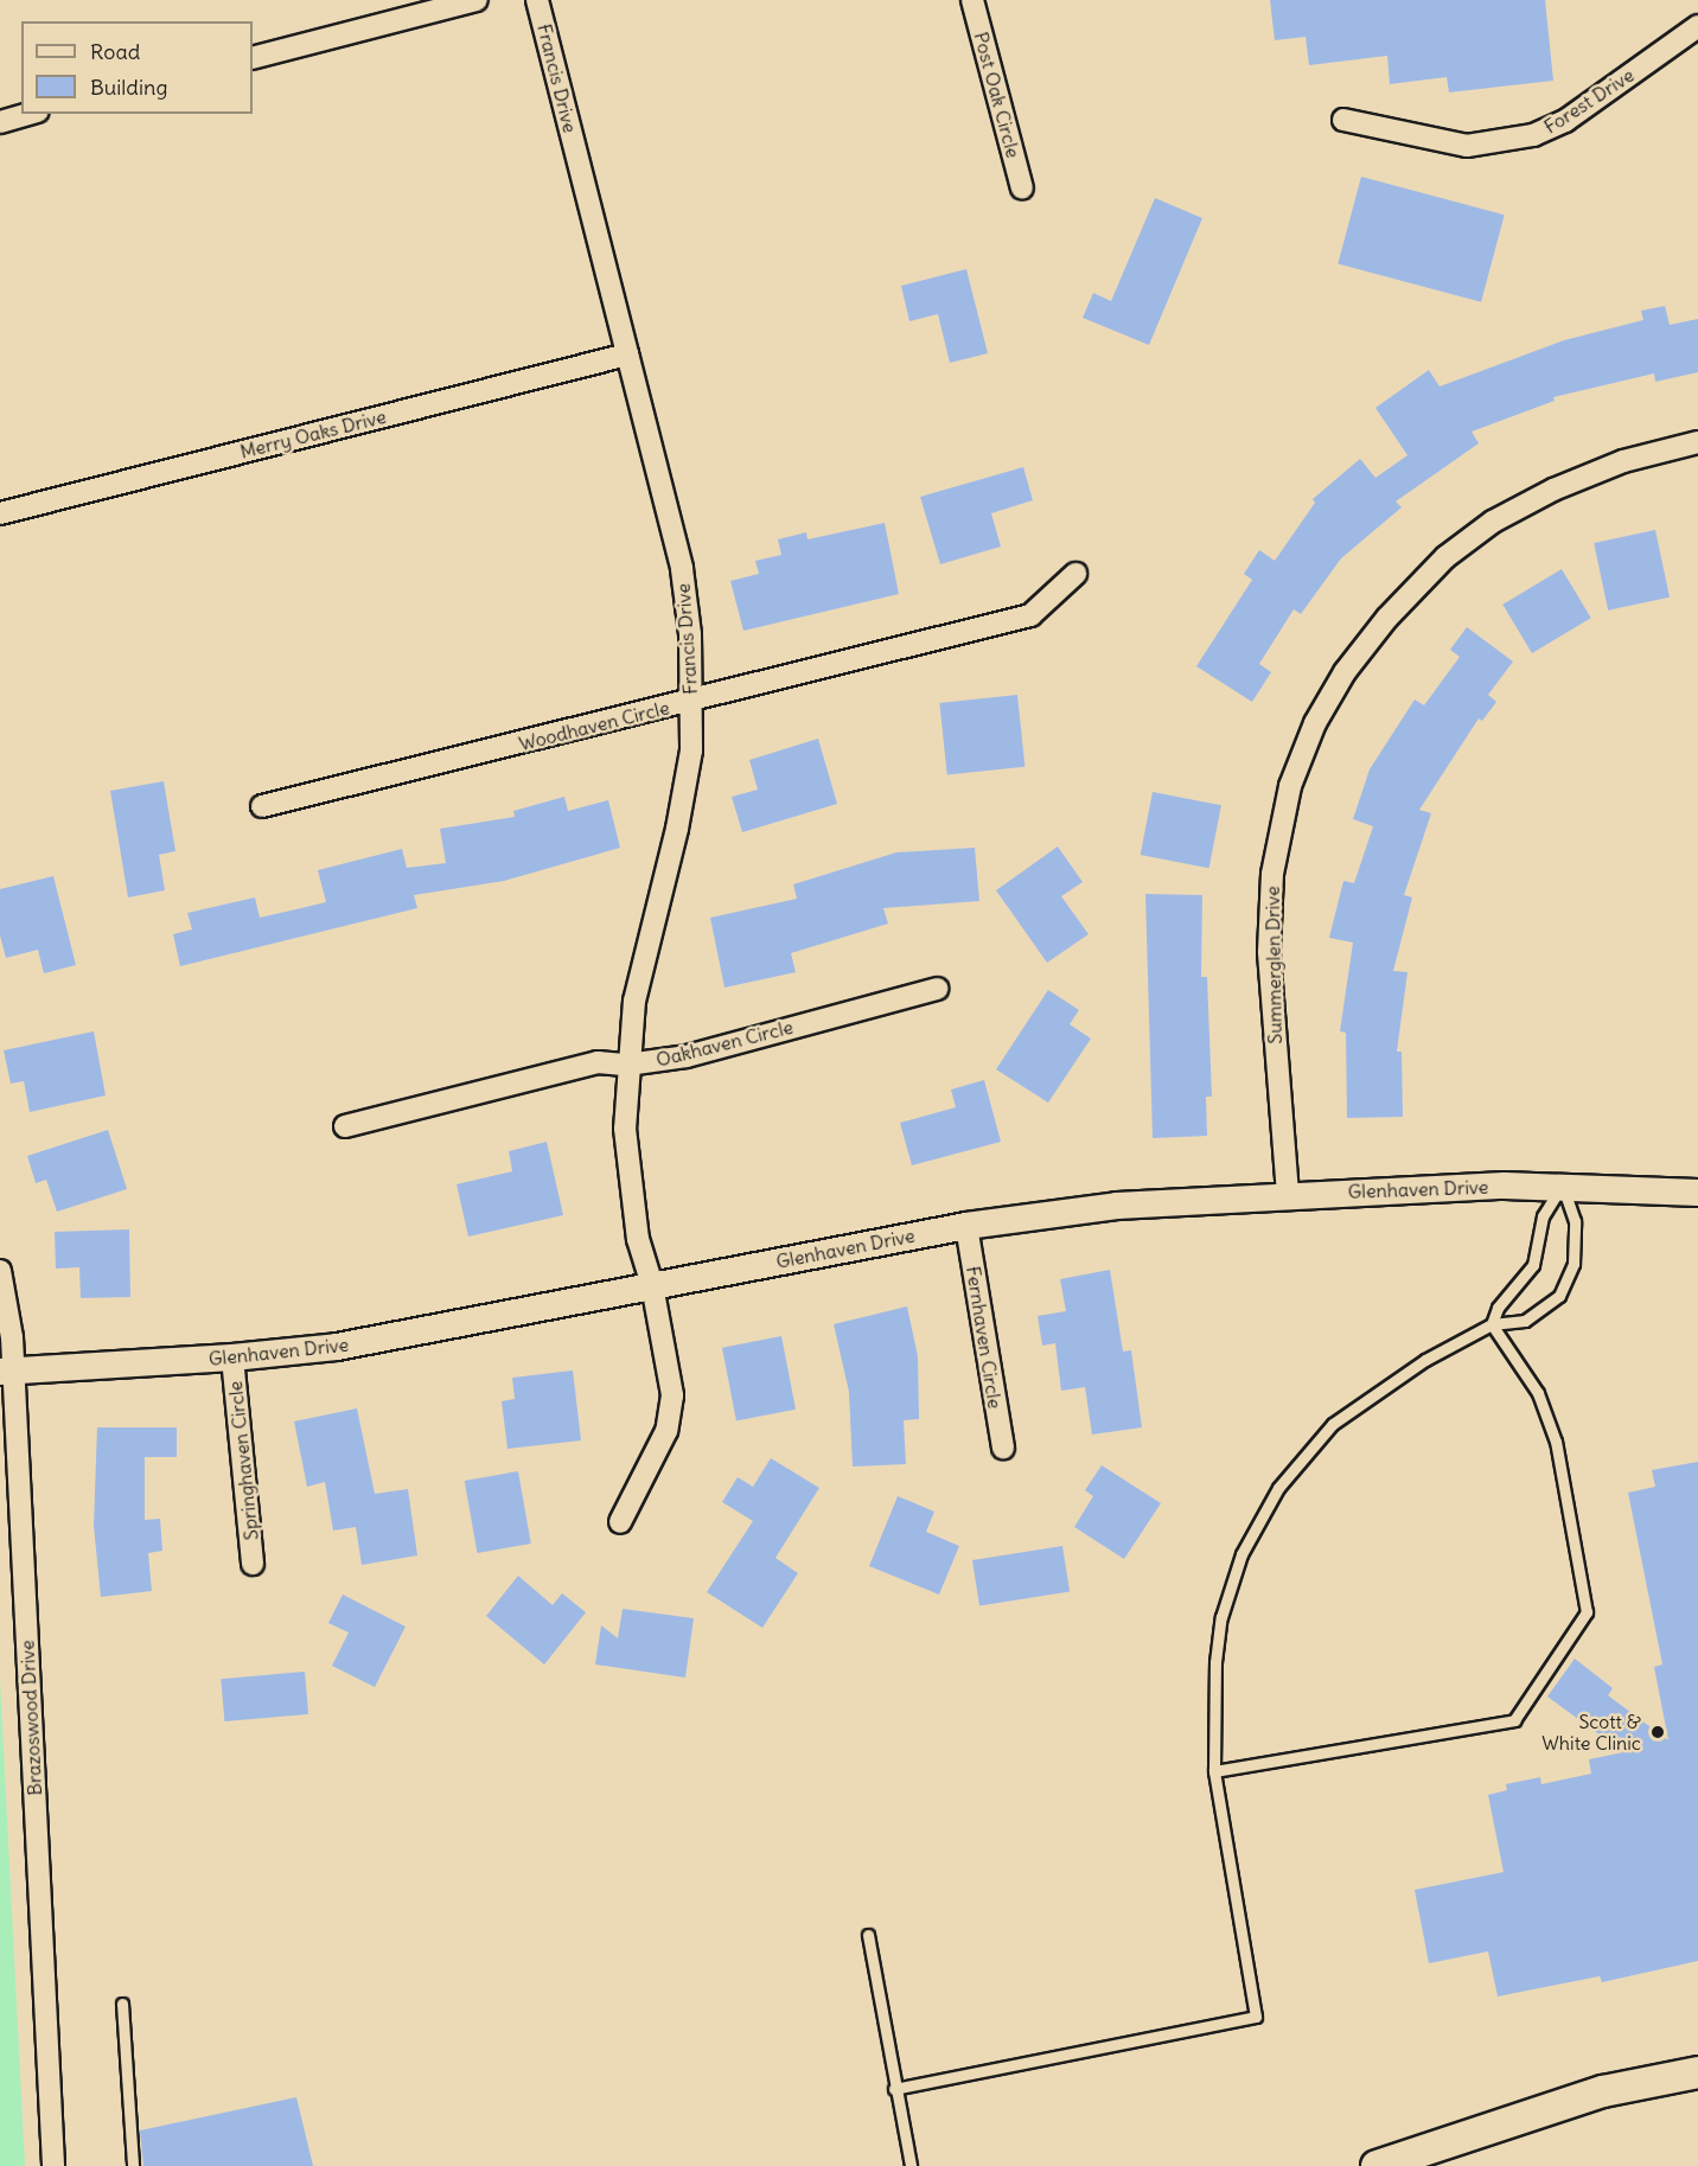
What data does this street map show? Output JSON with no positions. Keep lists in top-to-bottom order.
{
  "streets": {
    "street": [
      "Francis Drive",
      "Post Oak Circle",
      "Forest Drive",
      "Merry Oaks Drive",
      "Woodhaven Circle",
      "Summerglen Drive",
      "Oakhaven Circle",
      "Glenhaven Drive",
      "Fernhaven Circle",
      "Springhaven Circle",
      "Brazoswood Drive"
    ]
  },
  "crossings": [
    ["Francis Drive", "Merry Oaks Drive"],
    ["Francis Drive", "Woodhaven Circle"],
    ["Francis Drive", "Oakhaven Circle"],
    ["Francis Drive", "Glenhaven Drive"],
    ["Summerglen Drive", "Glenhaven Drive"],
    ["Glenhaven Drive", "Fernhaven Circle"],
    ["Glenhaven Drive", "Springhaven Circle"],
    ["Glenhaven Drive", "Brazoswood Drive"]
  ],
  "places": ["Scott & White Clinic"],
  "legend": ["Road", "Building"]
}
